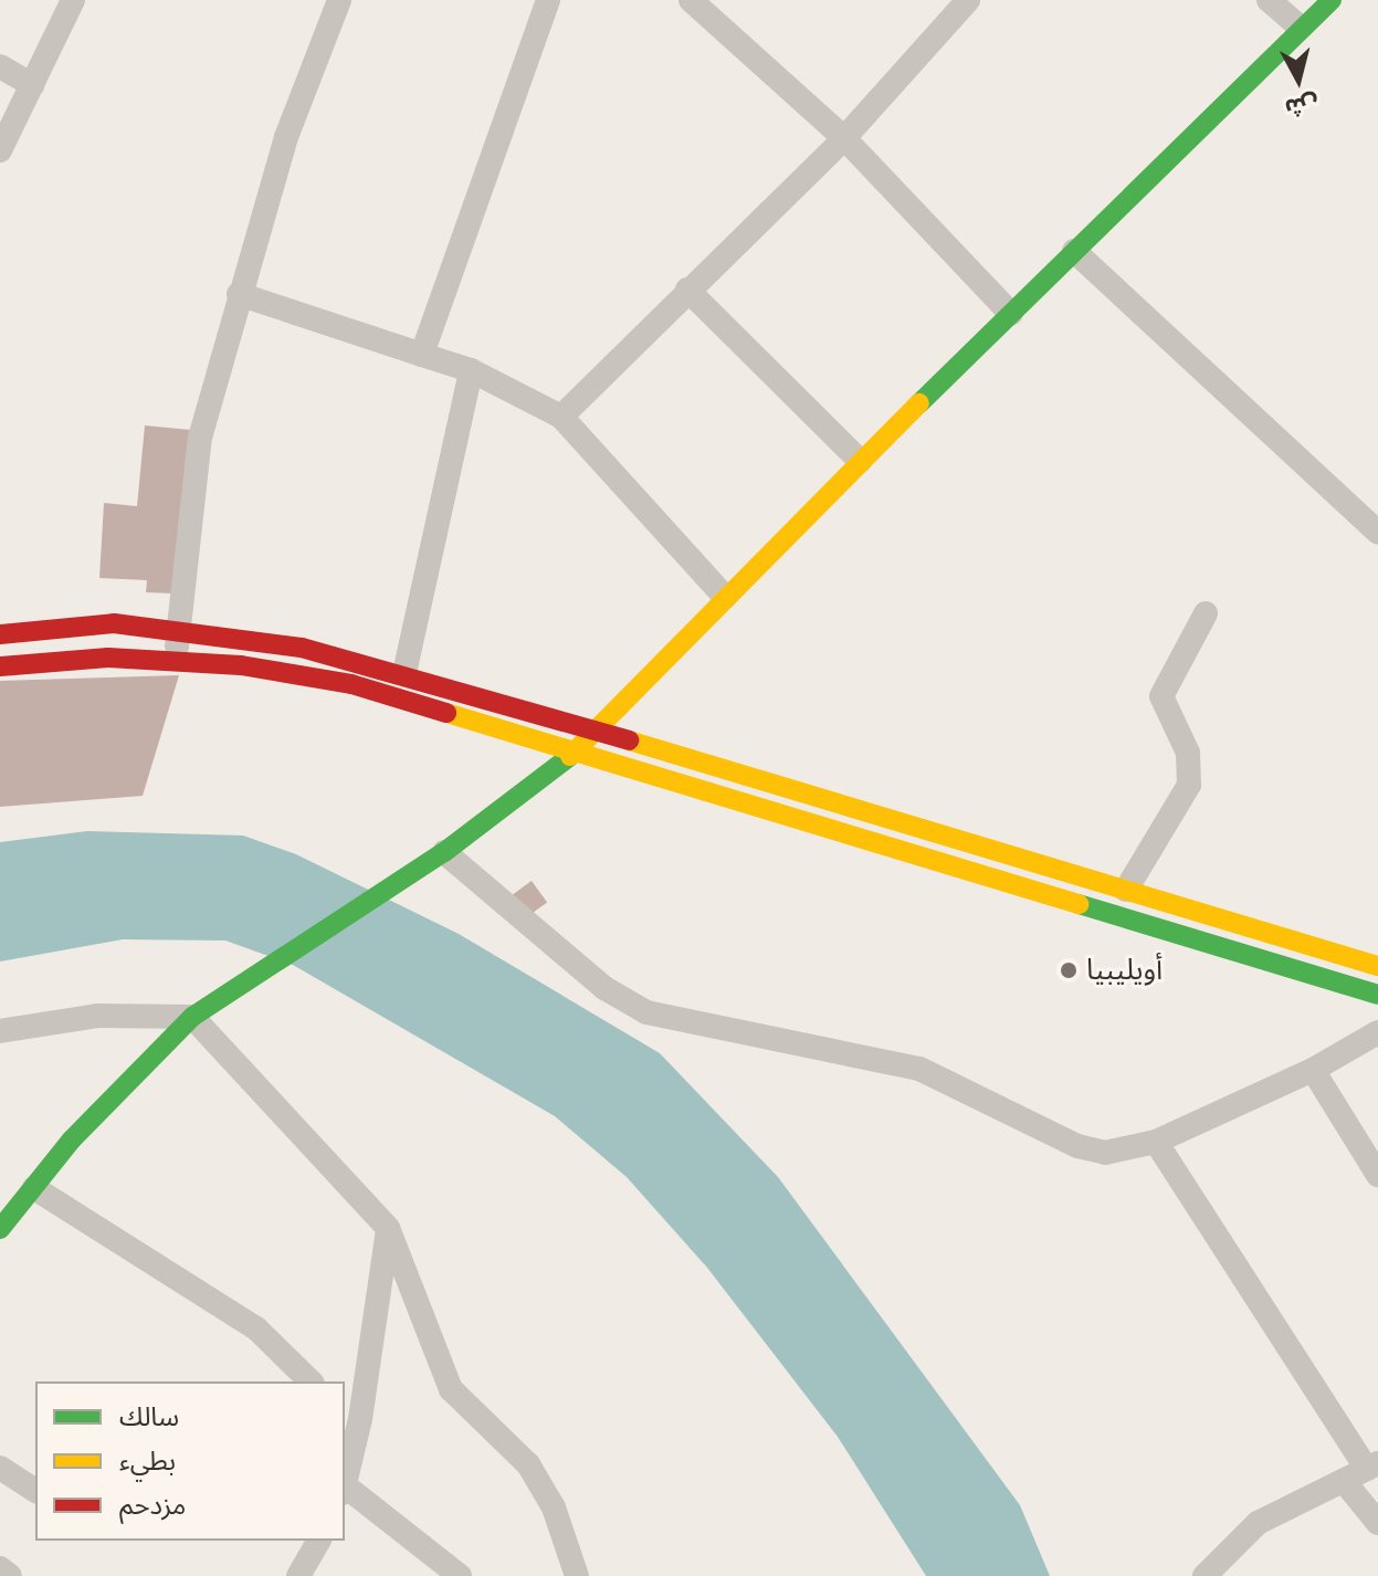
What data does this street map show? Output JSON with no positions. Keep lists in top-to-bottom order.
{
  "places": ["أويليبيا"],
  "legend": ["سالك", "بطيء", "مزدحم"],
  "north": "bottom"
}
